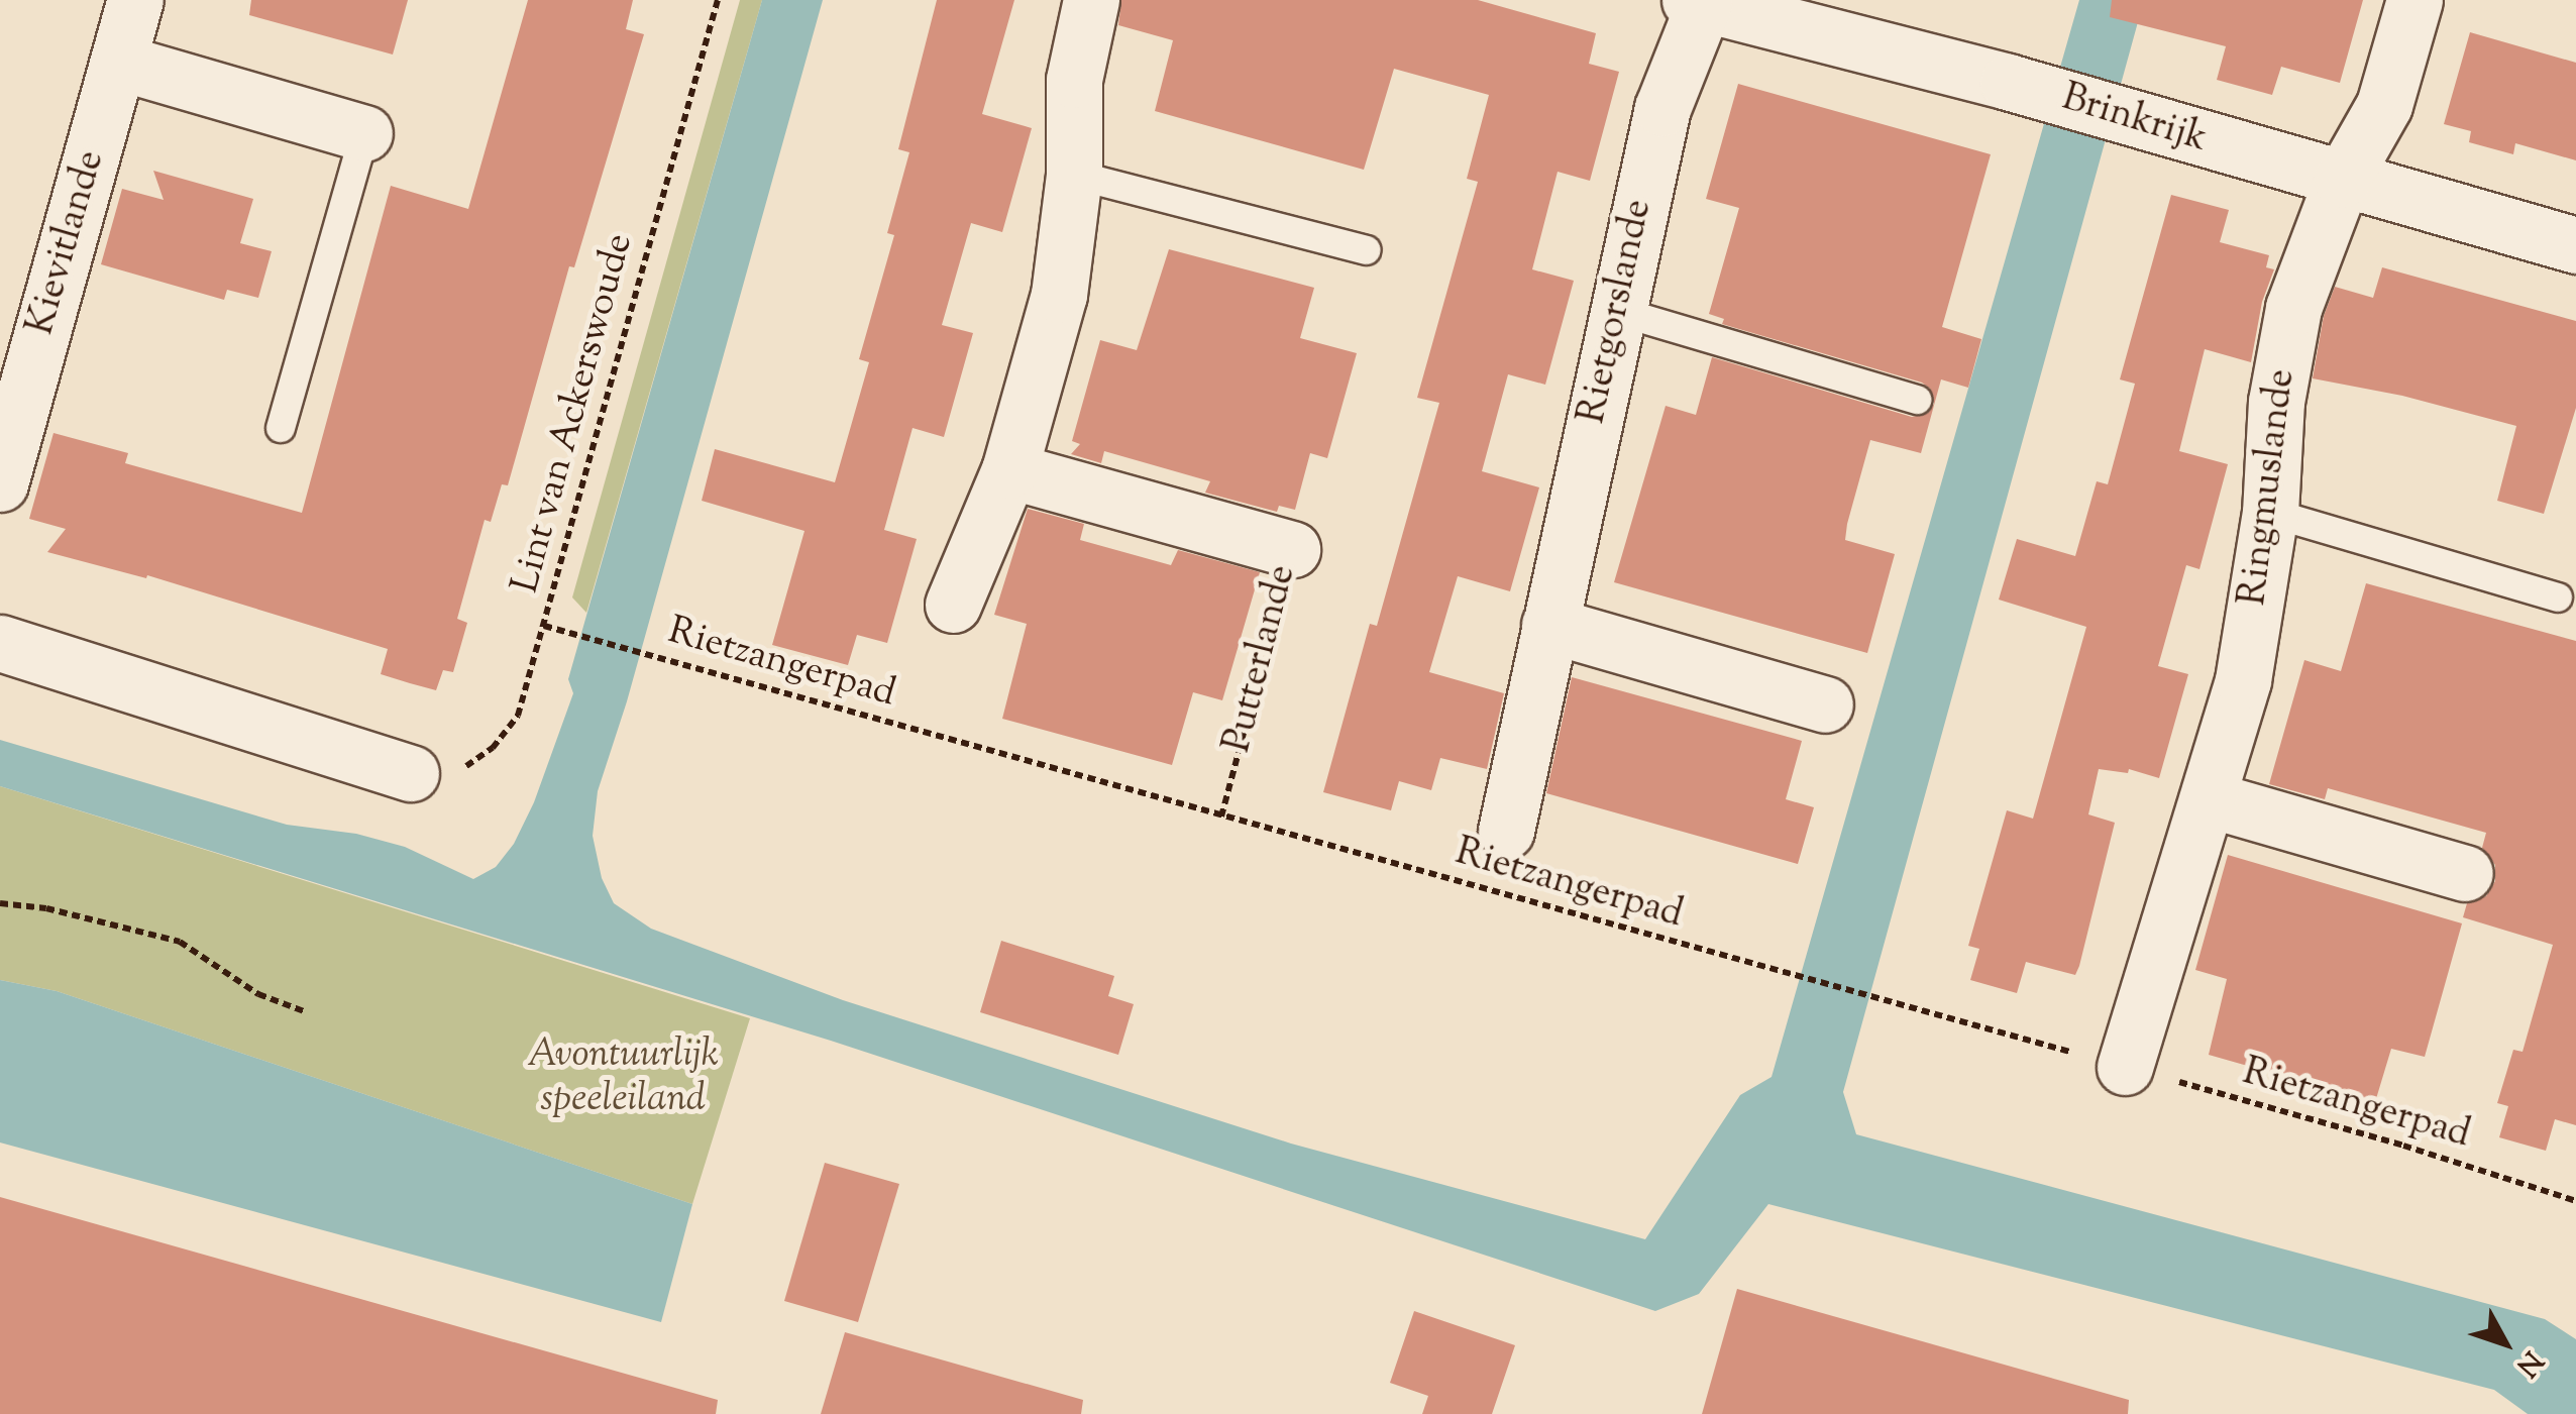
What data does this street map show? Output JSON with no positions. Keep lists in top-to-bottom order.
{
  "streets": {
    "street": [
      "Brinkrijk",
      "Kievitlande",
      "Rietgorslande",
      "Ringmuslande",
      "Putterlande"
    ],
    "path": ["Lint van Ackerswoude", "Rietzangerpad"]
  },
  "crossings": [
    ["Brinkrijk", "Rietgorslande"],
    ["Brinkrijk", "Ringmuslande"],
    ["Lint van Ackerswoude", "Rietzangerpad"],
    ["Ringmuslande", "Rietzangerpad"],
    ["Putterlande", "Rietzangerpad"]
  ],
  "parks": ["Avontuurlijk speeleiland"],
  "north": "bottom right"
}
